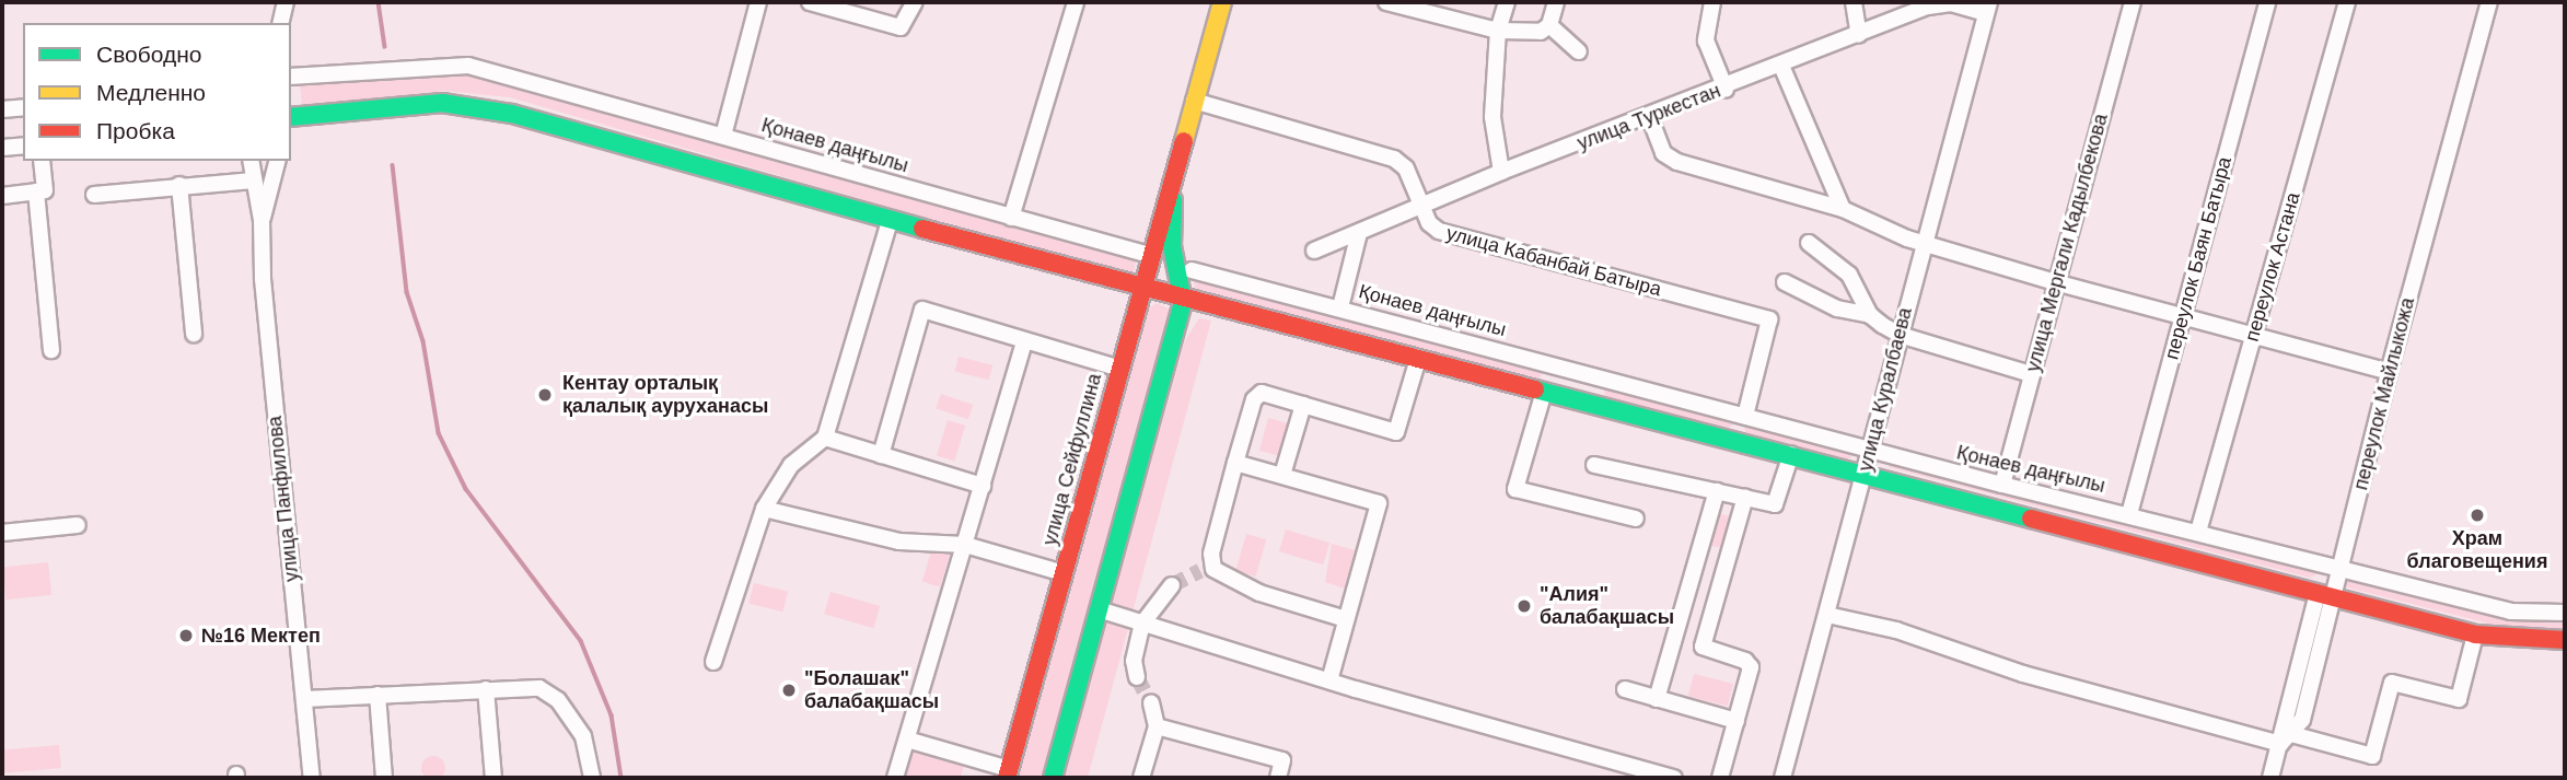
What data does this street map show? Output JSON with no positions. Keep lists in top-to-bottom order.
{
  "streets": {
    "street": [
      "улица Туркестан",
      "Қонаев даңғылы",
      "улица Мергали Кадылбекова",
      "переулок Баян Батыра",
      "улица Кабанбай Батыра",
      "переулок Астана",
      "улица Куралбаева",
      "переулок Майлыкожа",
      "улица Сейфуллина",
      "улица Панфилова"
    ]
  },
  "crossings": [
    ["улица Туркестан", "улица Кабанбай Батыра"],
    ["улица Туркестан", "улица Куралбаева"],
    ["Қонаев даңғылы", "улица Мергали Кадылбекова"],
    ["Қонаев даңғылы", "переулок Баян Батыра"],
    ["Қонаев даңғылы", "улица Кабанбай Батыра"],
    ["Қонаев даңғылы", "переулок Астана"],
    ["Қонаев даңғылы", "улица Куралбаева"],
    ["Қонаев даңғылы", "переулок Майлыкожа"],
    ["Қонаев даңғылы", "улица Сейфуллина"],
    ["улица Кабанбай Батыра", "улица Сейфуллина"]
  ],
  "places": [
    "Кентау орталық қалалық ауруханасы",
    "Храм благовещения",
    "\"Алия\" балабақшасы",
    "№16 Мектеп",
    "\"Болашак\" балабақшасы"
  ],
  "legend": ["Свободно", "Медленно", "Пробка"]
}
